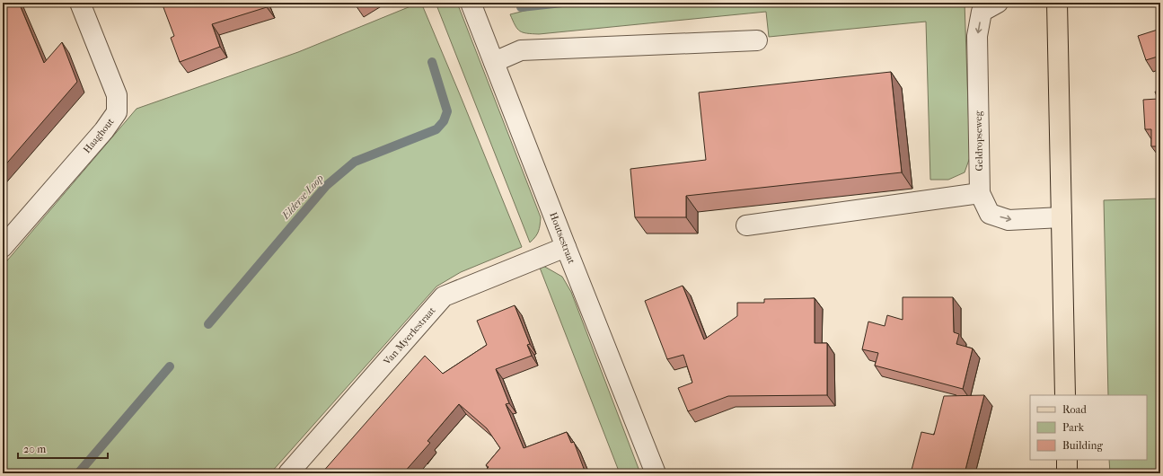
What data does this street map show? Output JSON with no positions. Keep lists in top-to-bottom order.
{
  "streets": {
    "street": [
      "Haaghout",
      "Geldropseweg",
      "Houtsestraat",
      "Van Myerlestraat"
    ]
  },
  "crossings": [
    ["Houtsestraat", "Van Myerlestraat"]
  ],
  "water": ["Elderse Loop"],
  "legend": ["Road", "Park", "Building"],
  "scale_bar": "20 m"
}
